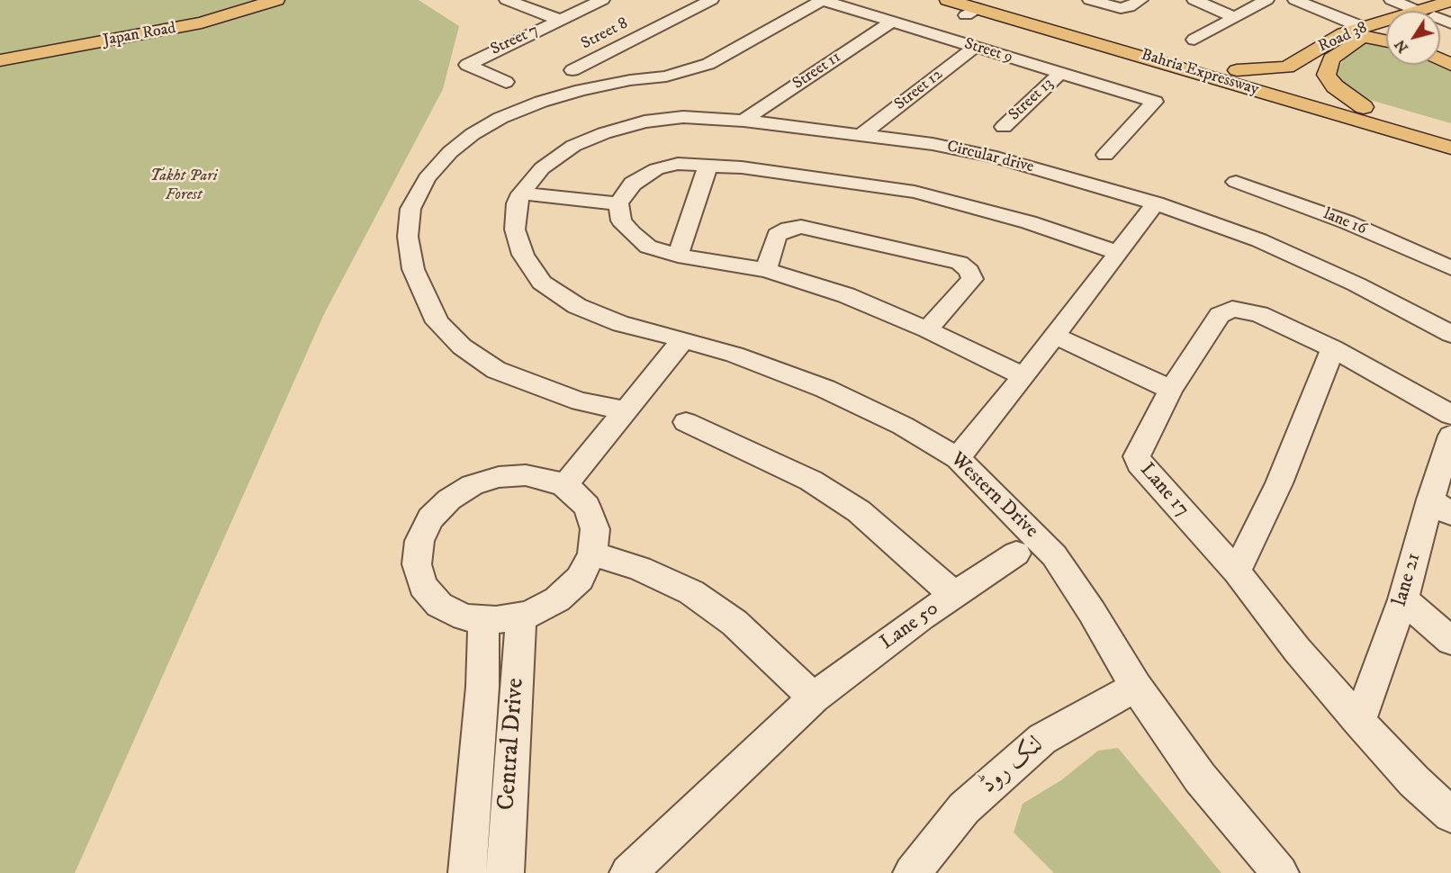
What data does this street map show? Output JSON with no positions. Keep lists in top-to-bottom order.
{
  "streets": {
    "main road": ["Japan Road", "Road 38", "Bahria Expressway"],
    "street": [
      "Street 8",
      "Street 7",
      "Street 9",
      "Street 11",
      "Street 12",
      "Street 13",
      "Circular drive",
      "lane 16",
      "Lane 17",
      "Western Drive",
      "lane 21",
      "Lane 50",
      "Central Drive",
      "لنک روڈ"
    ]
  },
  "crossings": [
    ["Road 38", "Bahria Expressway"],
    ["Street 9", "Street 11"],
    ["Street 9", "Street 12"],
    ["Street 9", "Street 13"],
    ["Street 11", "Circular drive"],
    ["Street 12", "Circular drive"],
    ["Circular drive", "Western Drive"],
    ["Lane 17", "lane 21"],
    ["Western Drive", "لنک روڈ"]
  ],
  "parks": ["Takht Pari Forest"],
  "north": "bottom left"
}
